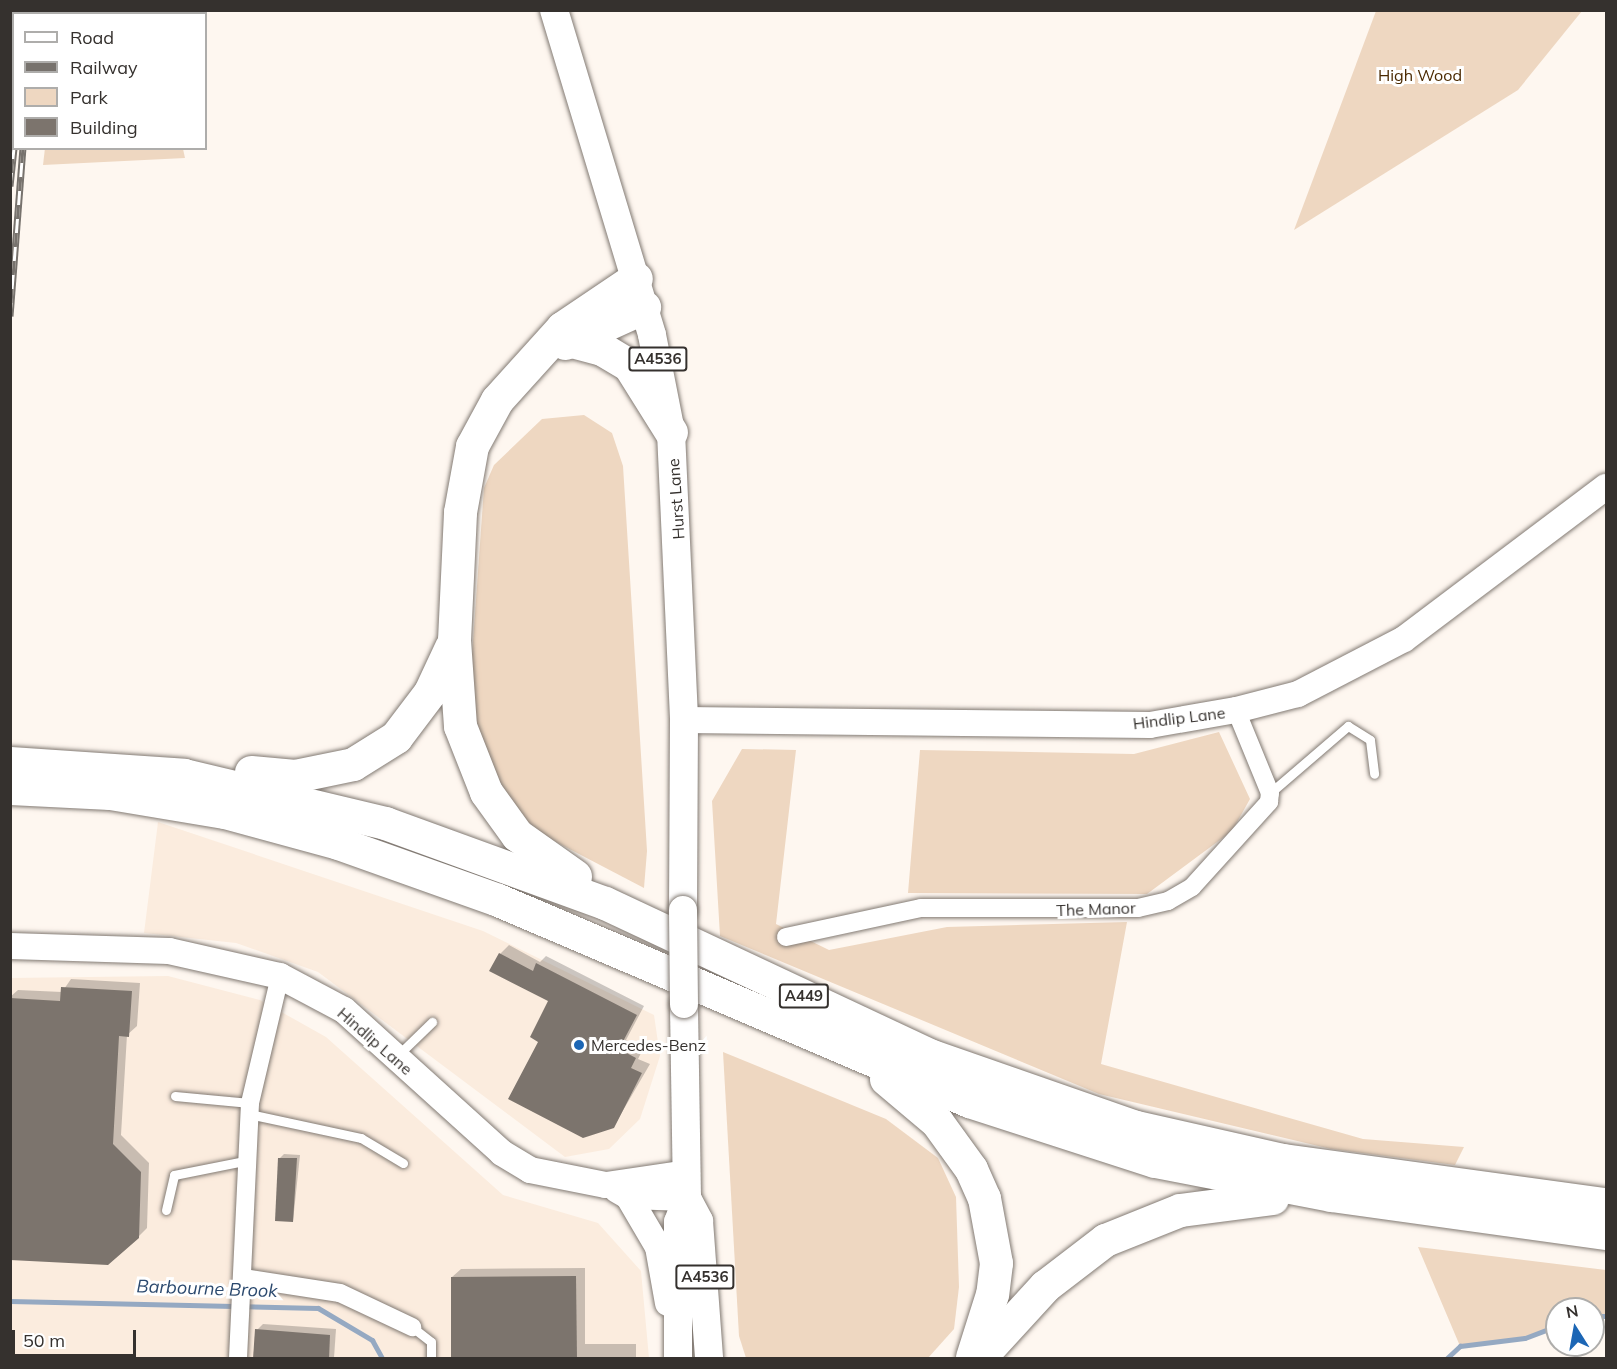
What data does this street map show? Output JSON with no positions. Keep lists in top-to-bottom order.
{
  "streets": {
    "highway": ["A449"],
    "main road": ["A4536", "Hurst Lane"],
    "street": ["Hindlip Lane", "The Manor"]
  },
  "crossings": [
    ["A4536", "Hurst Lane"],
    ["A4536", "Hindlip Lane"],
    ["Hurst Lane", "Hindlip Lane"]
  ],
  "water": ["Barbourne Brook"],
  "parks": ["High Wood"],
  "places": ["Mercedes-Benz"],
  "legend": [
    "Road",
    "Railway",
    "Park",
    "Building"
  ],
  "scale_bar": "50 m",
  "north": "top"
}
